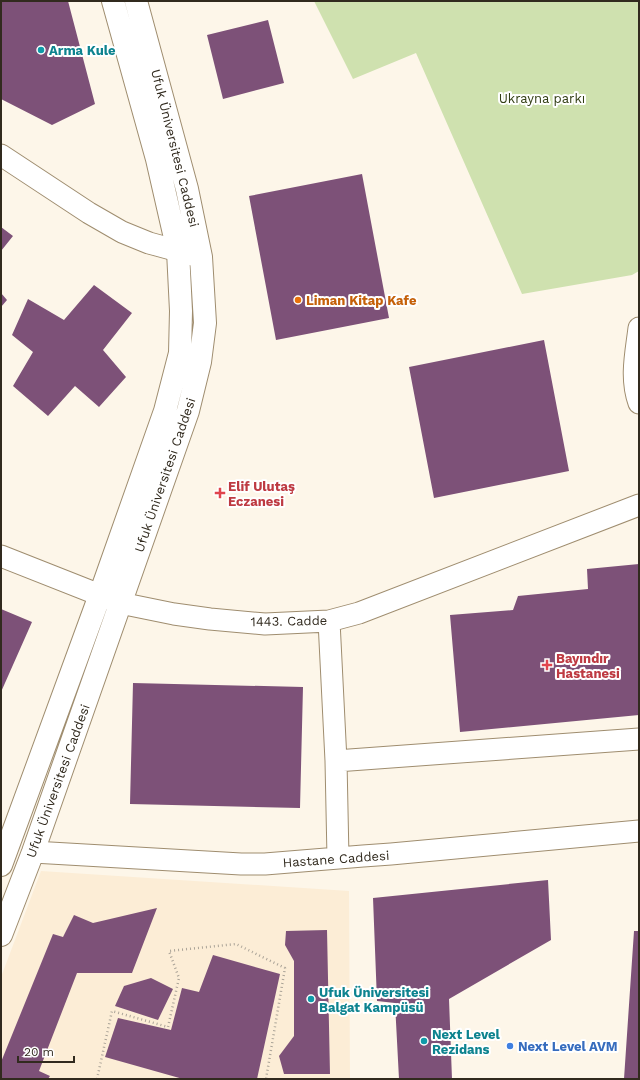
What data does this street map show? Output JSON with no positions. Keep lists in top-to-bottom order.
{
  "streets": {
    "main road": ["Ufuk Üniversitesi Caddesi"],
    "street": ["1443. Cadde", "Hastane Caddesi"]
  },
  "crossings": [
    ["Ufuk Üniversitesi Caddesi", "1443. Cadde"],
    ["Ufuk Üniversitesi Caddesi", "Hastane Caddesi"]
  ],
  "parks": ["Ukrayna parkı"],
  "places": {
    "other": [
      "Arma Kule",
      "Liman Kitap Kafe",
      "Ufuk Üniversitesi Balgat Kampüsü",
      "Next Level Rezidans",
      "Next Level AVM"
    ],
    "health": ["Elif Ulutaş Eczanesi", "Bayındır Hastanesi"]
  },
  "scale_bar": "20 m"
}
